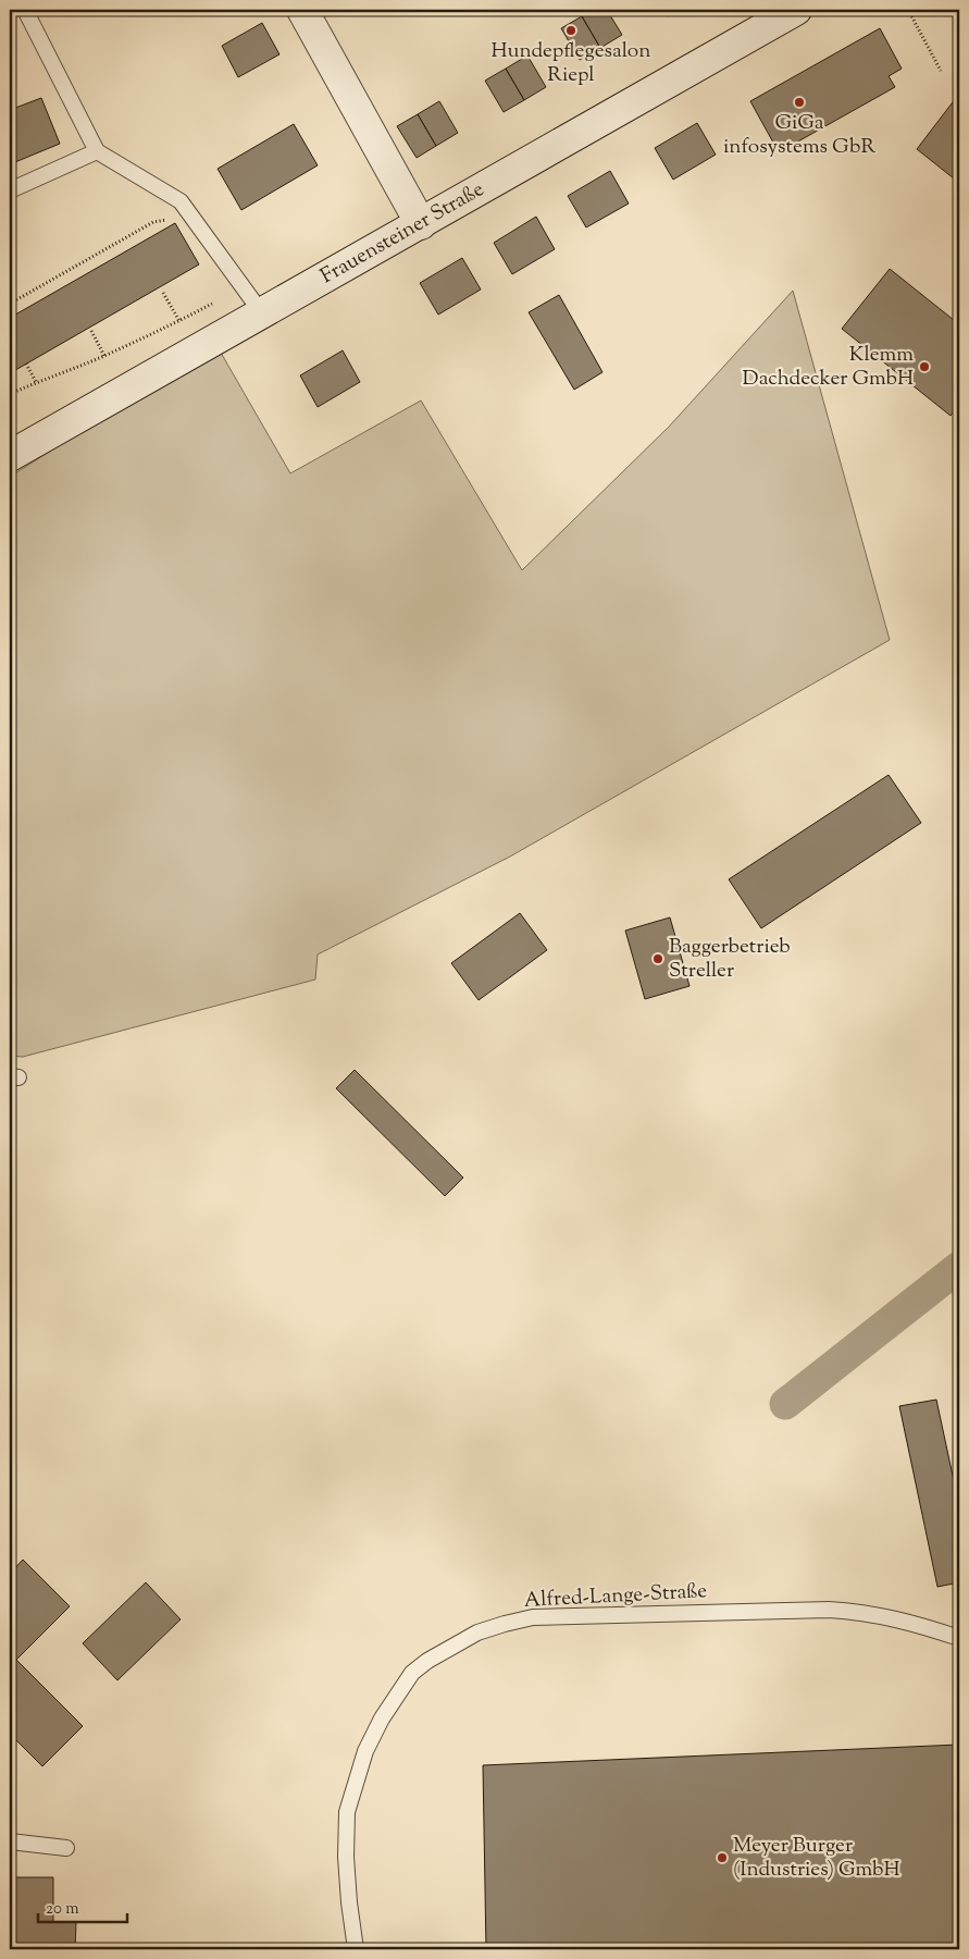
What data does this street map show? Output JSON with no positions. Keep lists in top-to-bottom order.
{
  "streets": {
    "main road": ["Frauensteiner Straße"],
    "lane": ["Alfred-Lange-Straße"]
  },
  "places": [
    "Hundepflegesalon Riepl",
    "GiGa infosystems GbR",
    "Klemm Dachdecker GmbH",
    "Baggerbetrieb Streller",
    "Meyer Burger (Industries) GmbH"
  ],
  "scale_bar": "20 m"
}
